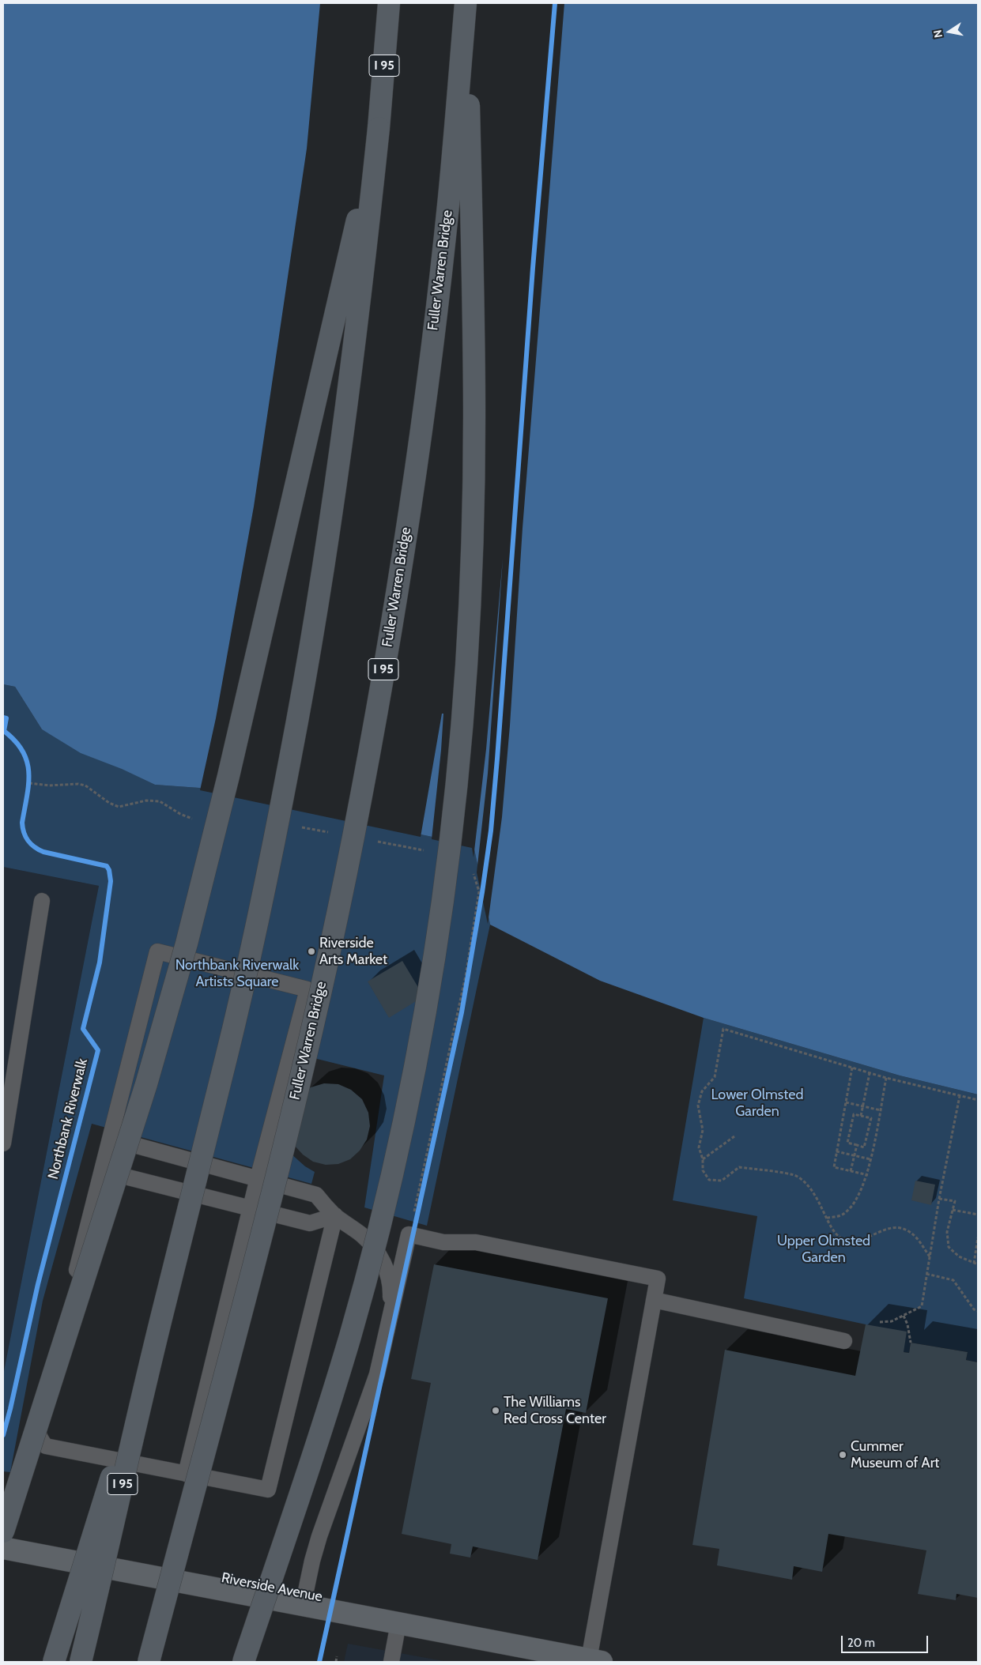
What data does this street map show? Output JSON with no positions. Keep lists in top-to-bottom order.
{
  "streets": {
    "highway": ["I 95", "Fuller Warren Bridge"],
    "main road": ["Riverside Avenue"],
    "cycle path": ["Northbank Riverwalk"]
  },
  "parks": ["Northbank Riverwalk Artists Square", "Lower Olmsted Garden", "Upper Olmsted Garden"],
  "places": ["Riverside Arts Market", "The Williams Red Cross Center", "Cummer Museum of Art"],
  "scale_bar": "20 m",
  "north": "left"
}
